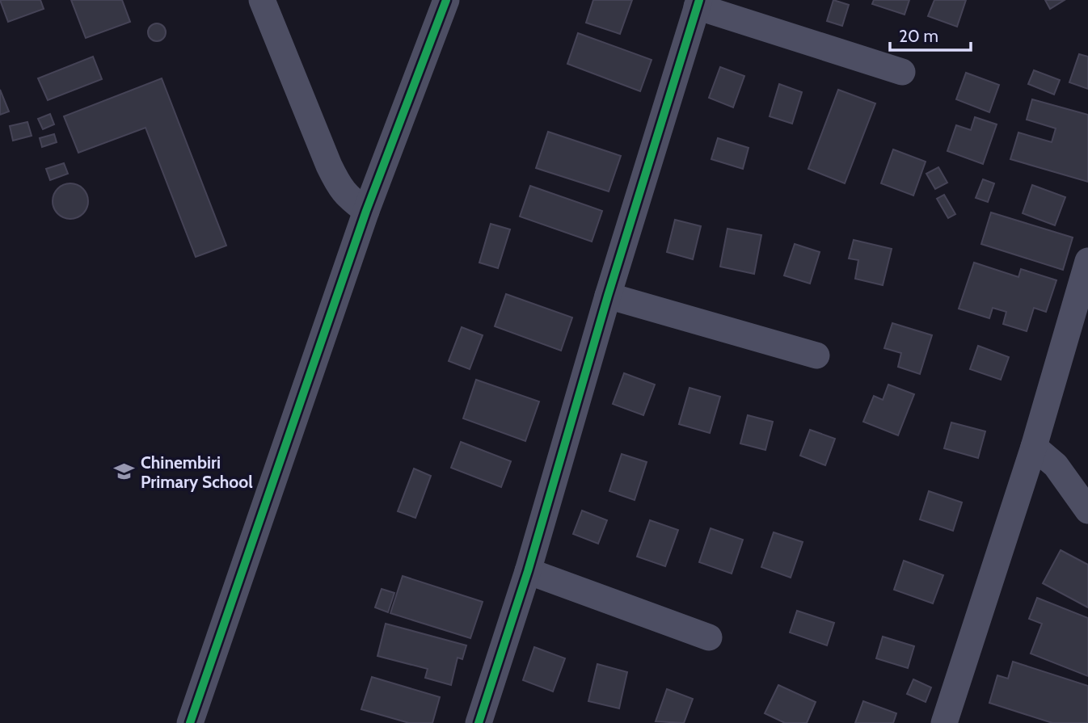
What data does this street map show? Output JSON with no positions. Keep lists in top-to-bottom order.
{
  "places": {
    "school or university": ["Chinembiri Primary School"]
  },
  "scale_bar": "20 m"
}
